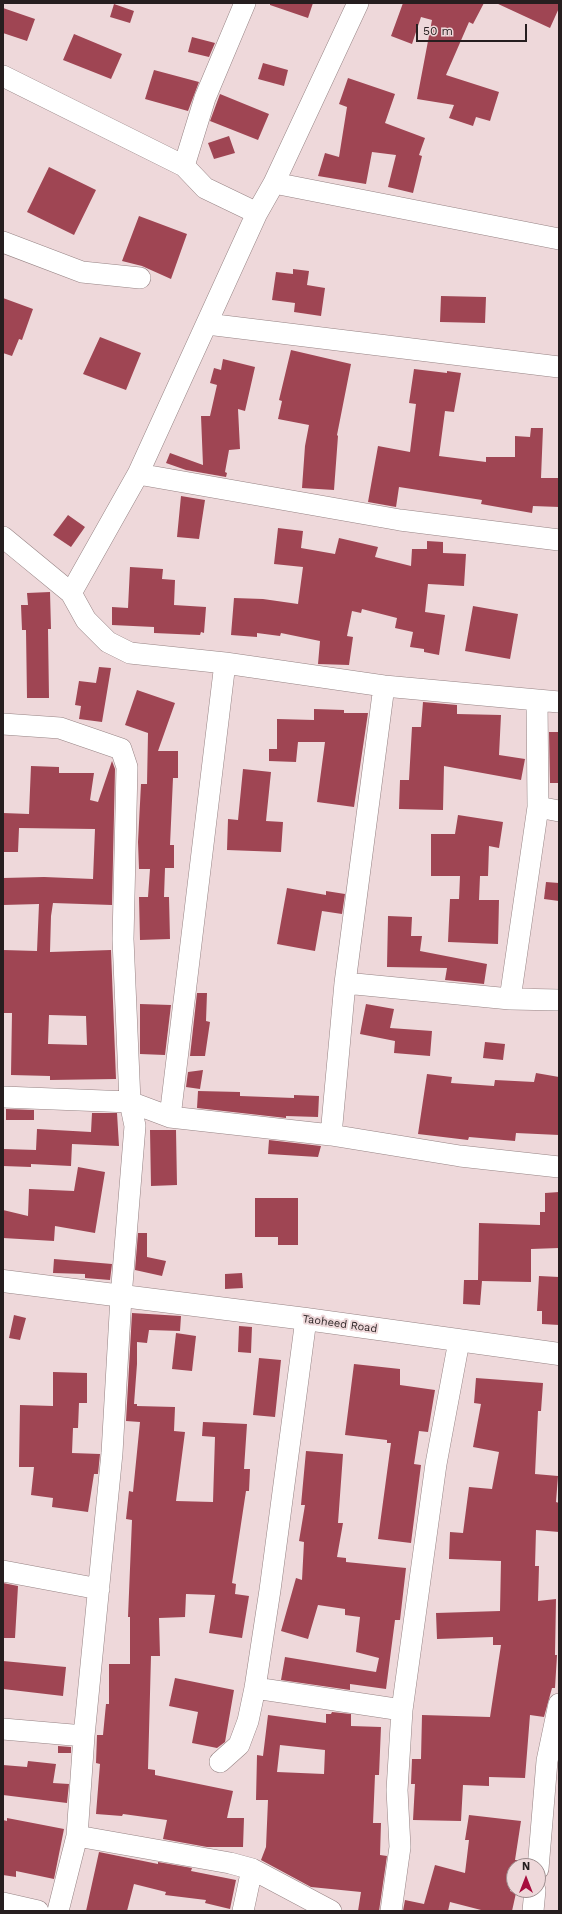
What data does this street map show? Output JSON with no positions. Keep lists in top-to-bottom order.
{
  "streets": {
    "main road": ["Taoheed Road"]
  },
  "scale_bar": "50 m",
  "north": "top"
}
